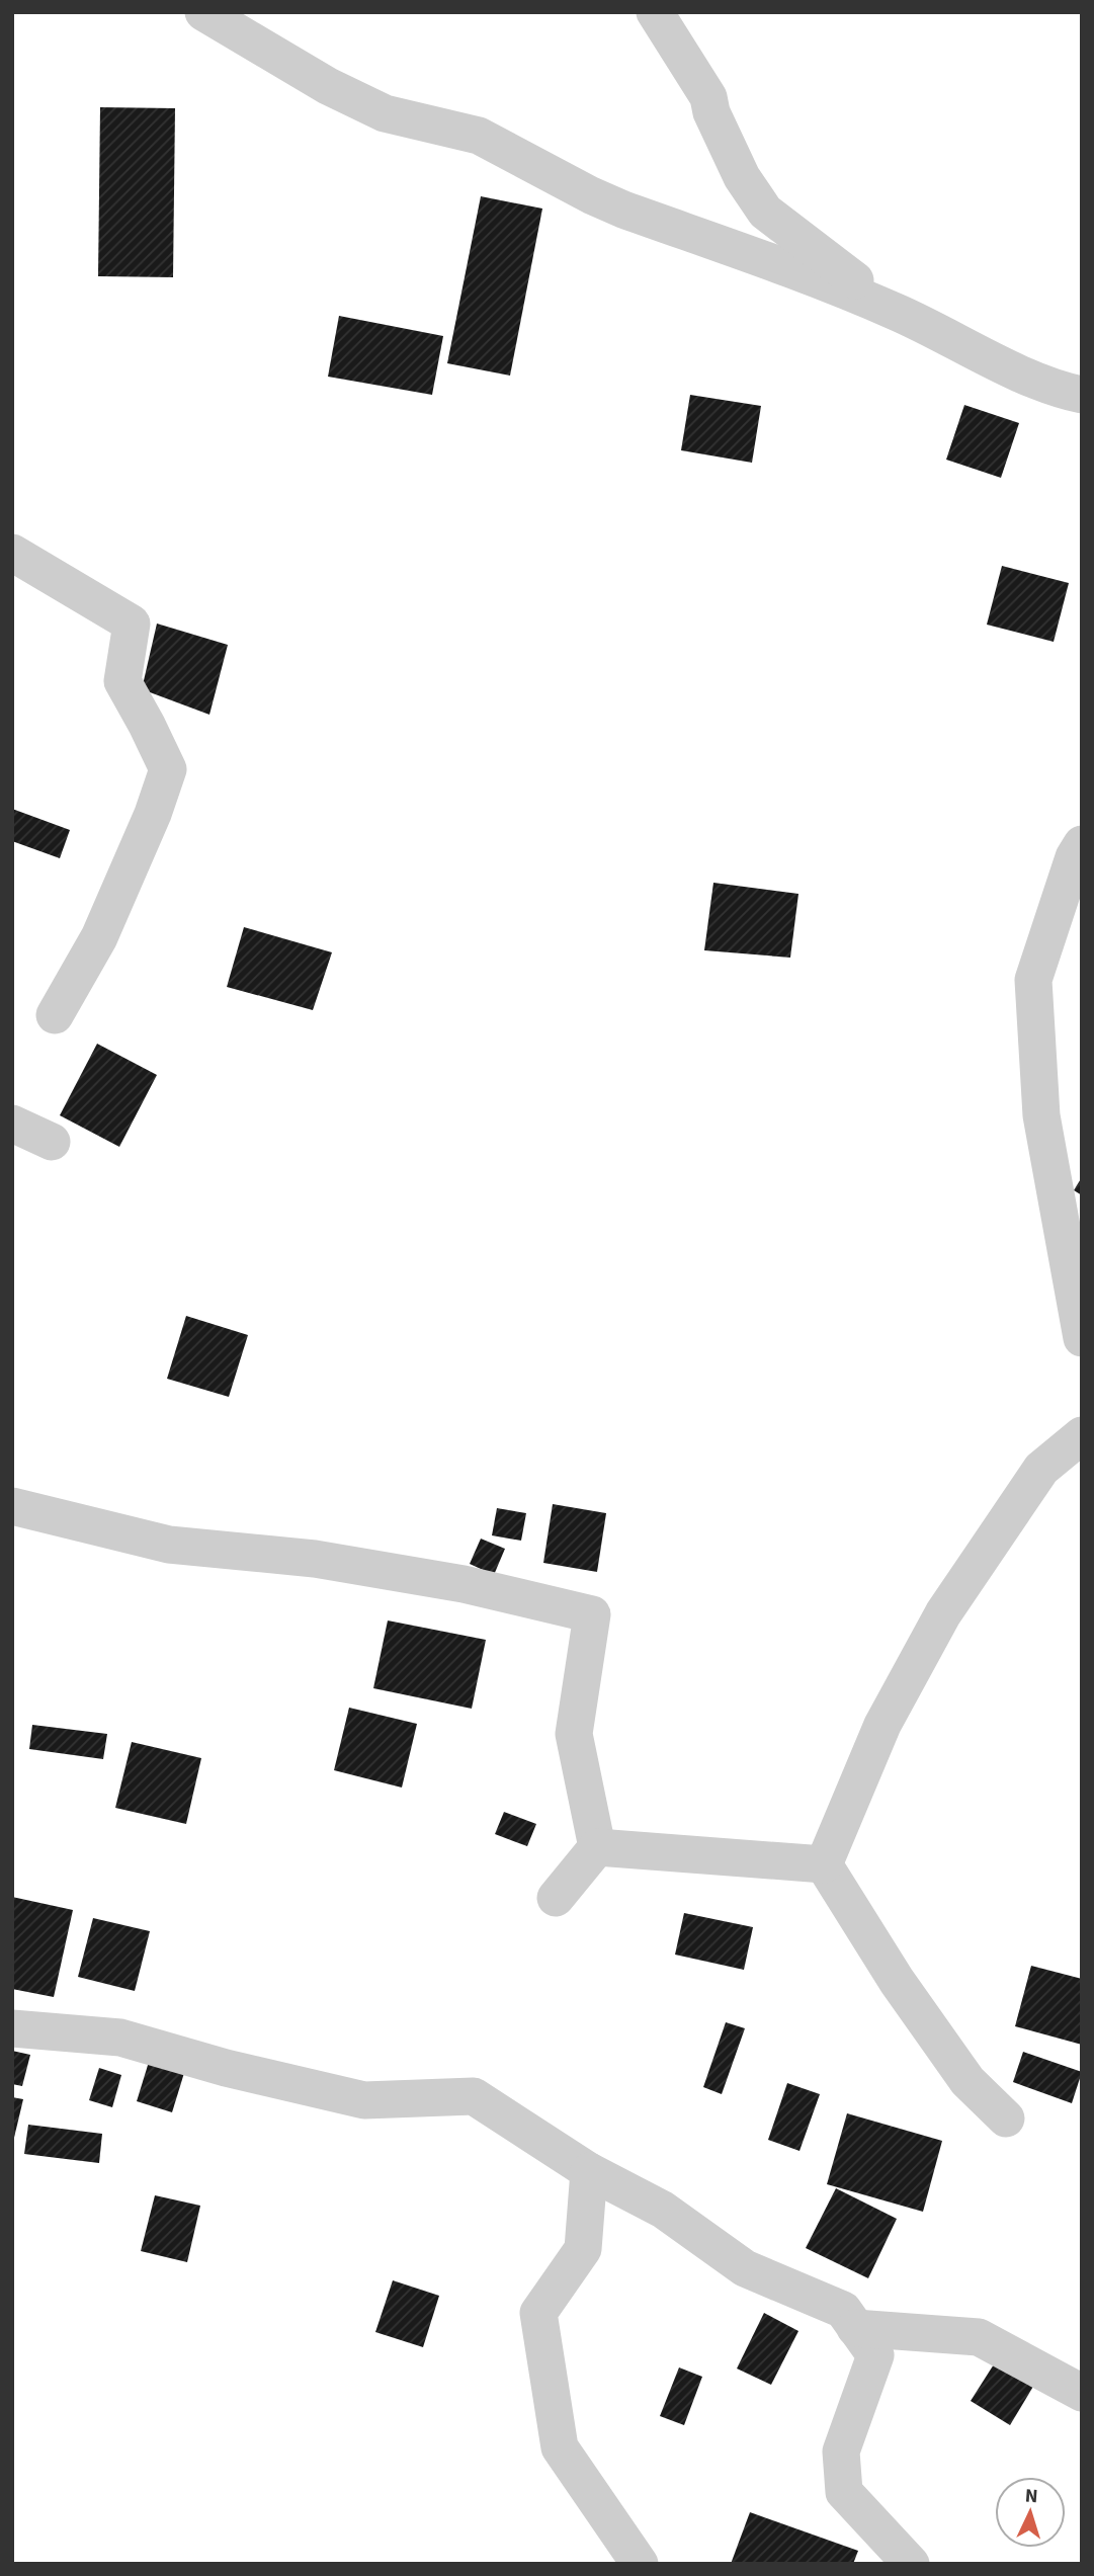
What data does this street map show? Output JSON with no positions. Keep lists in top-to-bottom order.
{
  "north": "top"
}
